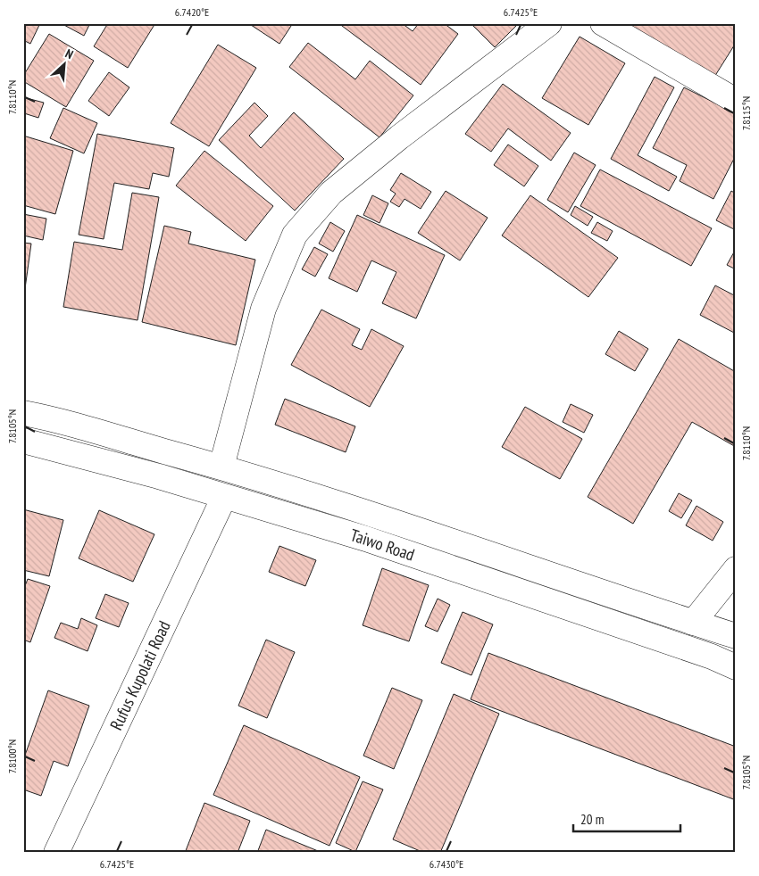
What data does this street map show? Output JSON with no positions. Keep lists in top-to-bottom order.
{
  "streets": {
    "main road": ["Taiwo Road", "Rufus Kupolati Road"]
  },
  "crossings": [
    ["Taiwo Road", "Rufus Kupolati Road"]
  ],
  "scale_bar": "20 m",
  "north": "top right",
  "coordinates": [
    "6.7420°E",
    "6.7425°E",
    "7.8110°N",
    "7.8115°N",
    "7.8105°N",
    "7.8100°N",
    "6.7430°E"
  ]
}
